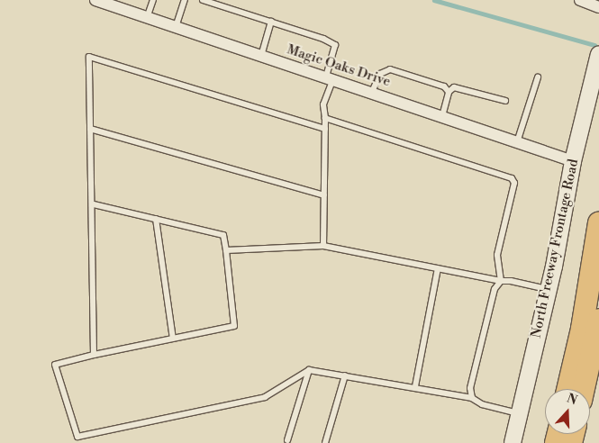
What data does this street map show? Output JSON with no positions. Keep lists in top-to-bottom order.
{
  "streets": {
    "main road": ["North Freeway Frontage Road"],
    "street": ["Magic Oaks Drive"]
  },
  "crossings": [
    ["Magic Oaks Drive", "North Freeway Frontage Road"]
  ],
  "north": "top"
}
